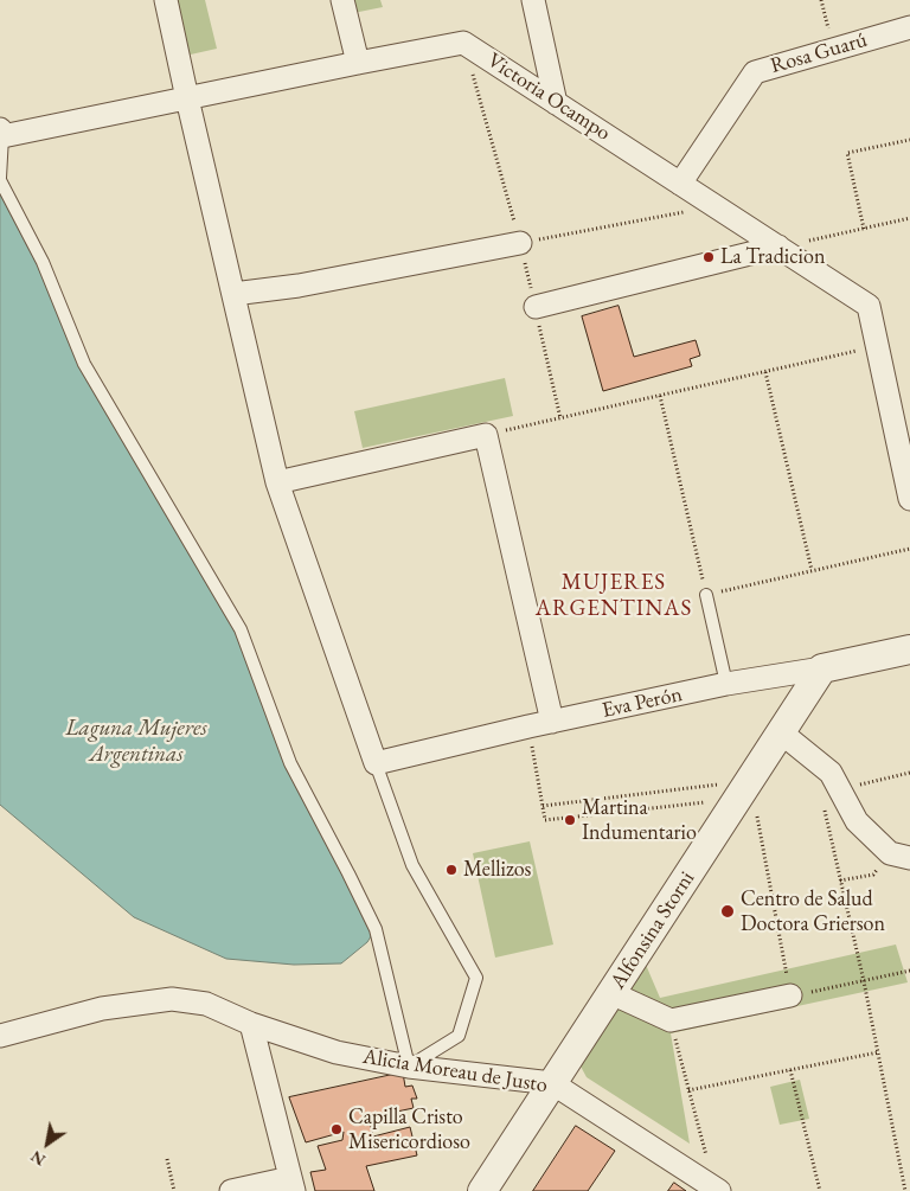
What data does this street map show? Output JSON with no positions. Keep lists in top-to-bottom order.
{
  "streets": {
    "street": [
      "Rosa Guarú",
      "Victoria Ocampo",
      "Eva Perón",
      "Alfonsina Storni",
      "Alicia Moreau de Justo"
    ]
  },
  "crossings": [
    ["Rosa Guarú", "Victoria Ocampo"],
    ["Eva Perón", "Alfonsina Storni"],
    ["Alfonsina Storni", "Alicia Moreau de Justo"]
  ],
  "districts": ["MUJERES ARGENTINAS"],
  "water": ["Laguna Mujeres Argentinas"],
  "places": [
    "La Tradicion",
    "Martina Indumentario",
    "Mellizos",
    "Centro de Salud Doctora Grierson",
    "Capilla Cristo Misericordioso"
  ],
  "north": "bottom left"
}
